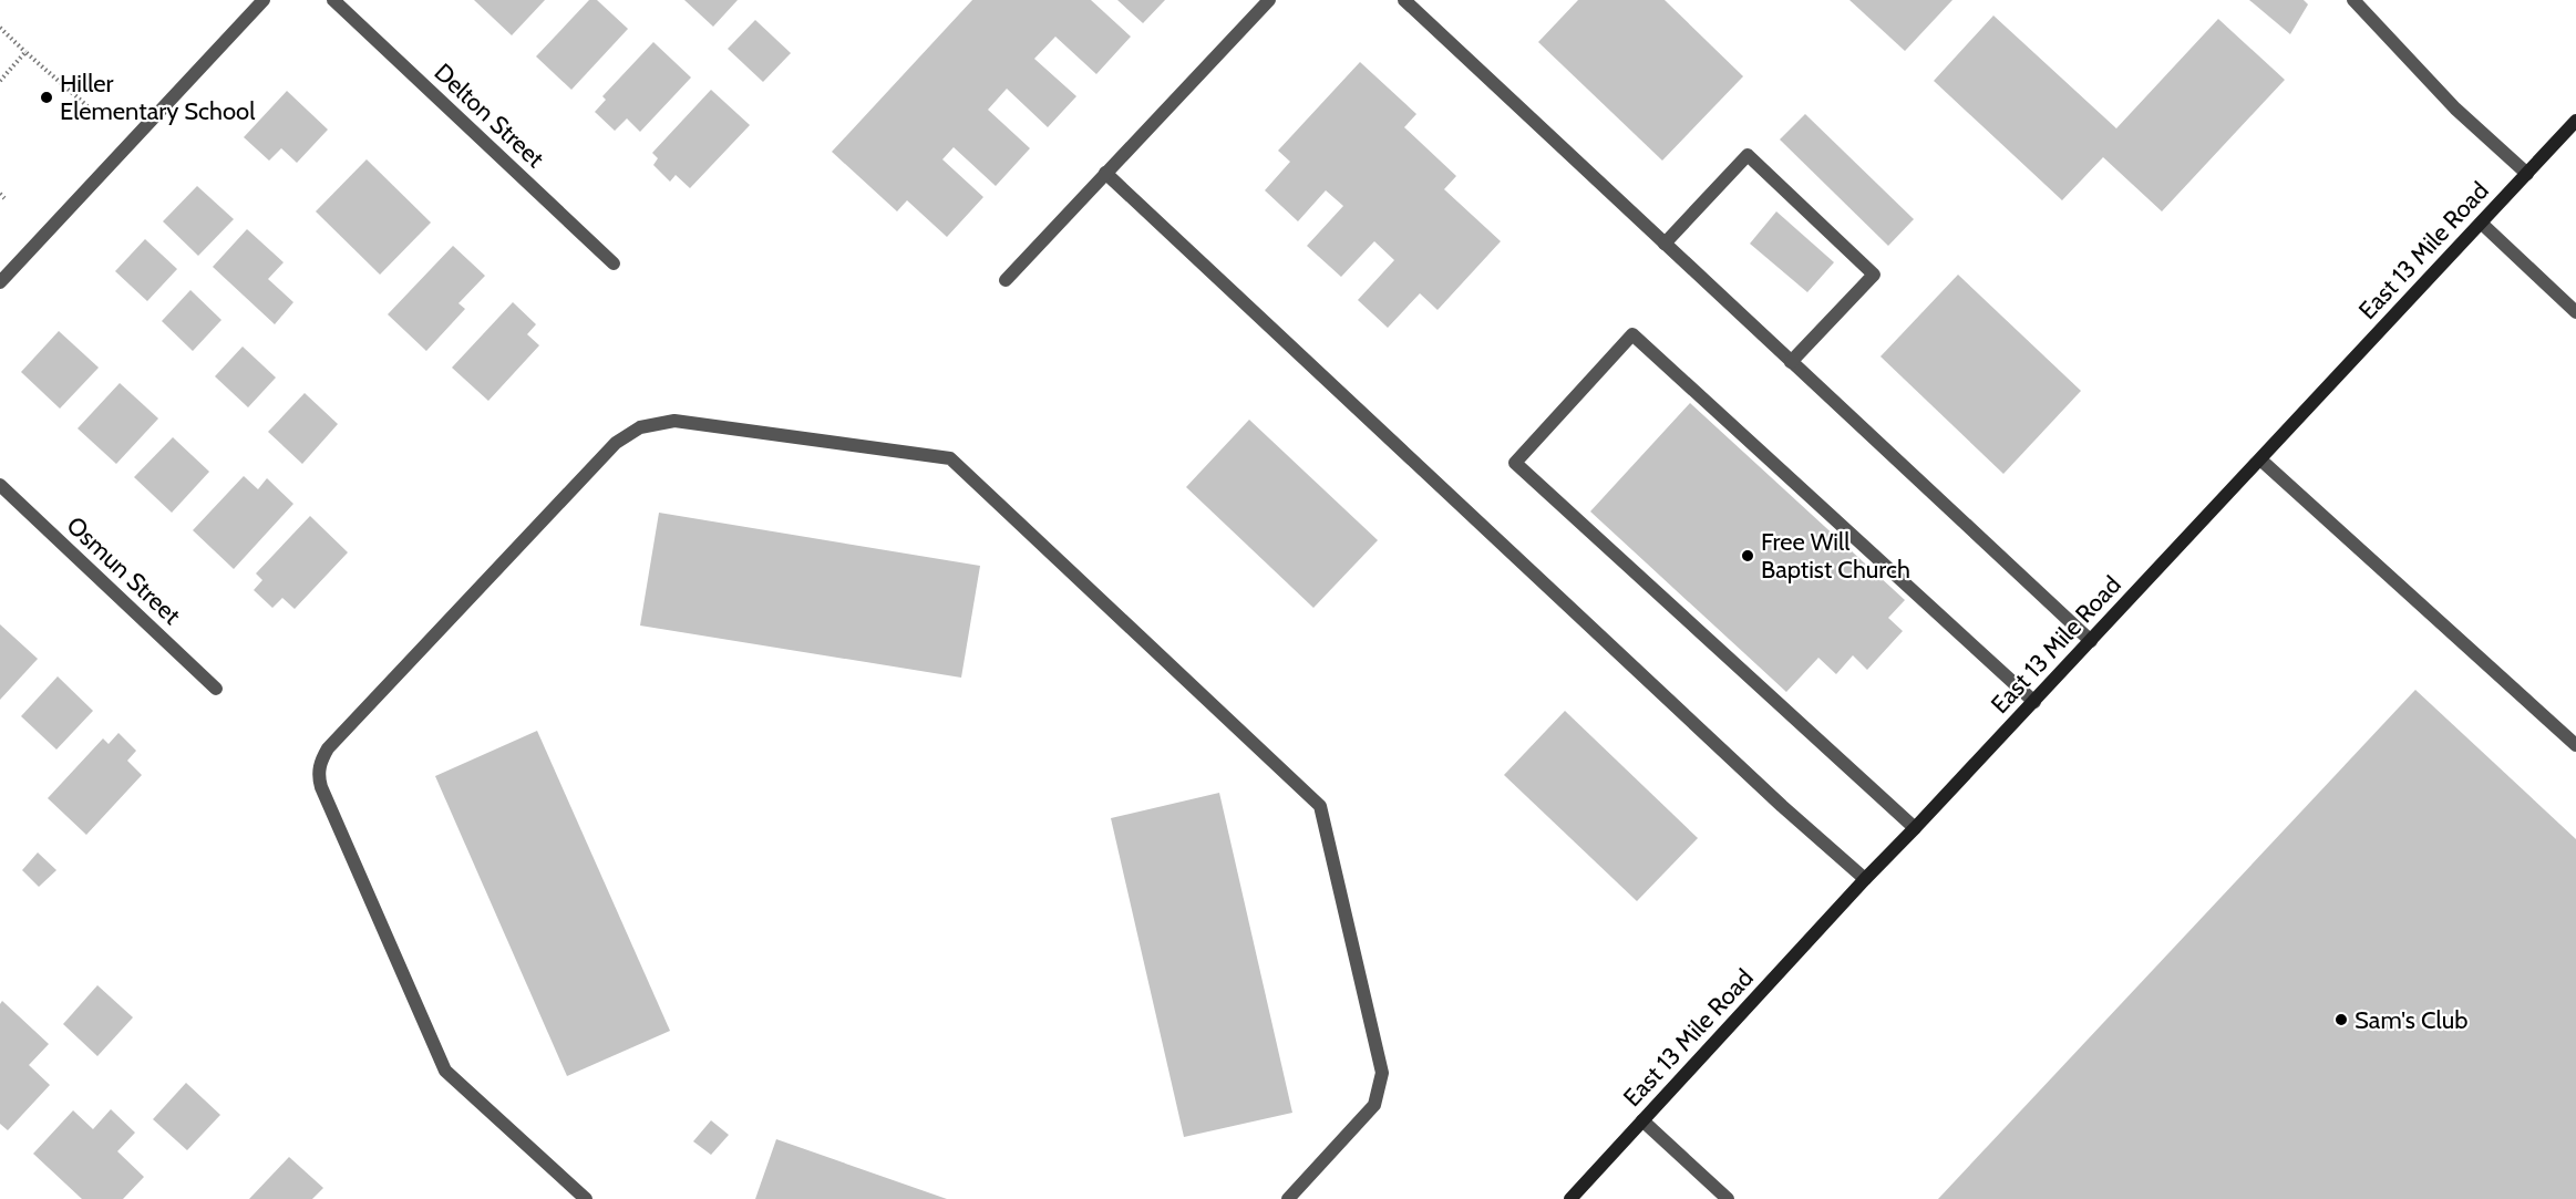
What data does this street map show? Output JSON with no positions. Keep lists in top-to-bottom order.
{
  "streets": {
    "main road": ["East 13 Mile Road"],
    "street": ["Delton Street", "Osmun Street"]
  },
  "places": ["Hiller Elementary School", "Free Will Baptist Church", "Sam's Club"]
}
